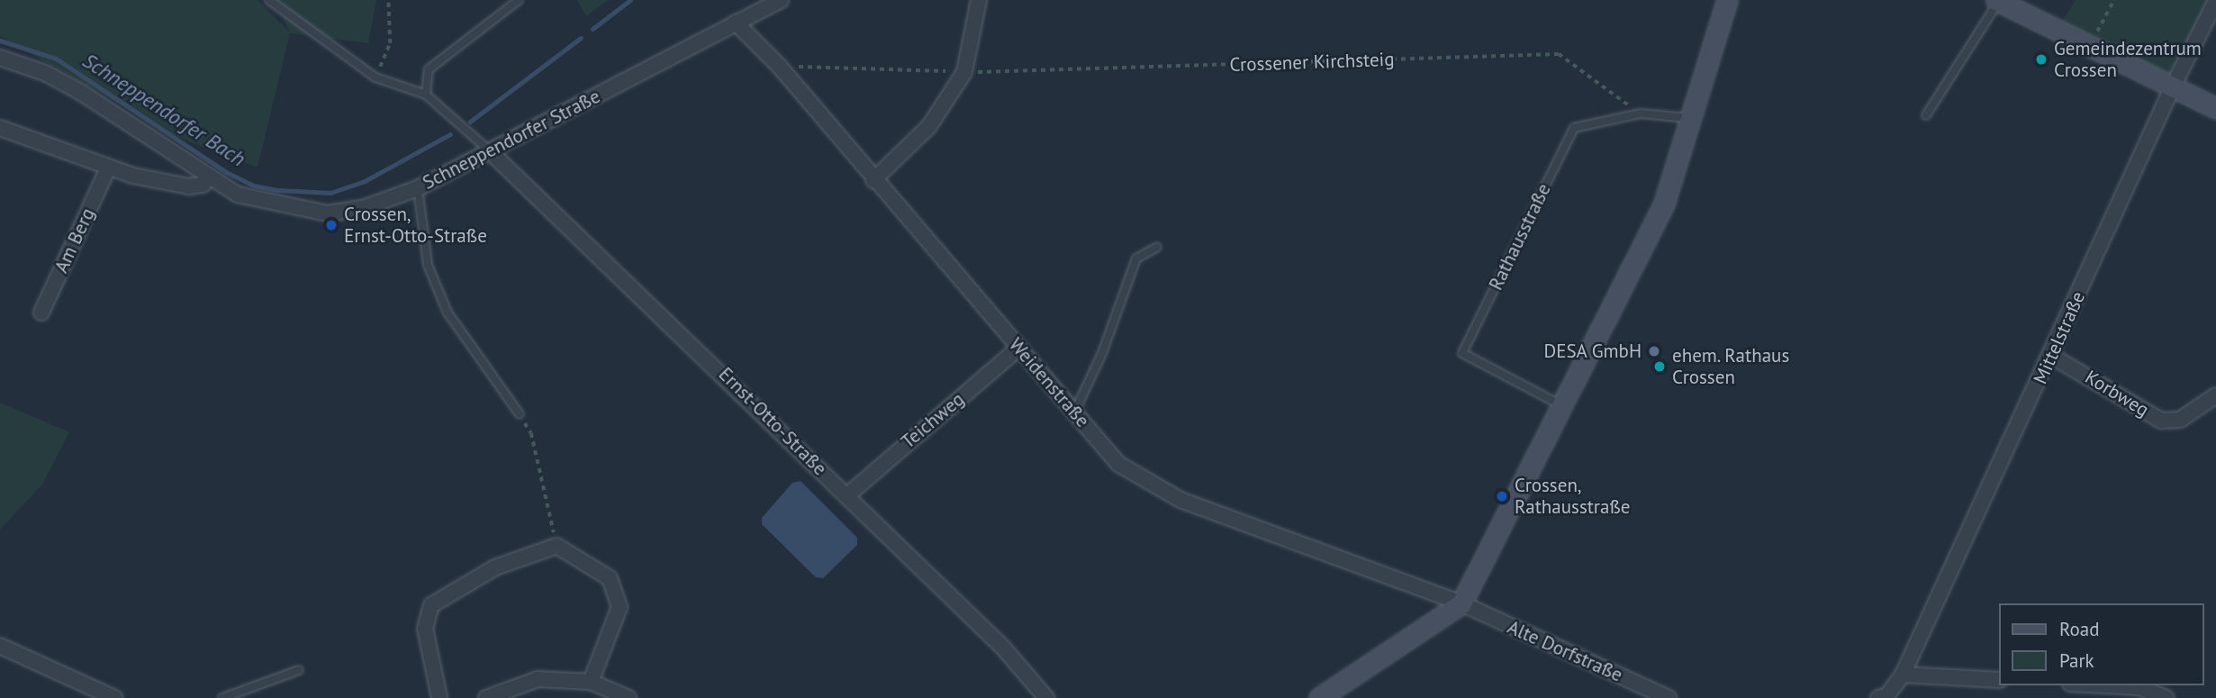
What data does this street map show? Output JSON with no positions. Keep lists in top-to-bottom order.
{
  "streets": {
    "street": [
      "Schneppendorfer Straße",
      "Am Berg",
      "Mittelstraße",
      "Weidenstraße",
      "Korbweg",
      "Teichweg",
      "Ernst-Otto-Straße",
      "Alte Dorfstraße"
    ],
    "lane": ["Rathausstraße"],
    "path": ["Crossener Kirchsteig"]
  },
  "crossings": [
    ["Crossener Kirchsteig", "Rathausstraße"],
    ["Crossener Kirchsteig", "Weidenstraße"],
    ["Schneppendorfer Straße", "Weidenstraße"],
    ["Schneppendorfer Straße", "Ernst-Otto-Straße"],
    ["Mittelstraße", "Korbweg"],
    ["Weidenstraße", "Teichweg"],
    ["Weidenstraße", "Alte Dorfstraße"],
    ["Teichweg", "Ernst-Otto-Straße"]
  ],
  "water": ["Schneppendorfer Bach"],
  "places": [
    "Gemeindezentrum Crossen",
    "Crossen, Ernst-Otto-Straße",
    "DESA GmbH",
    "ehem. Rathaus Crossen",
    "Crossen, Rathausstraße"
  ],
  "legend": ["Road", "Park"]
}
